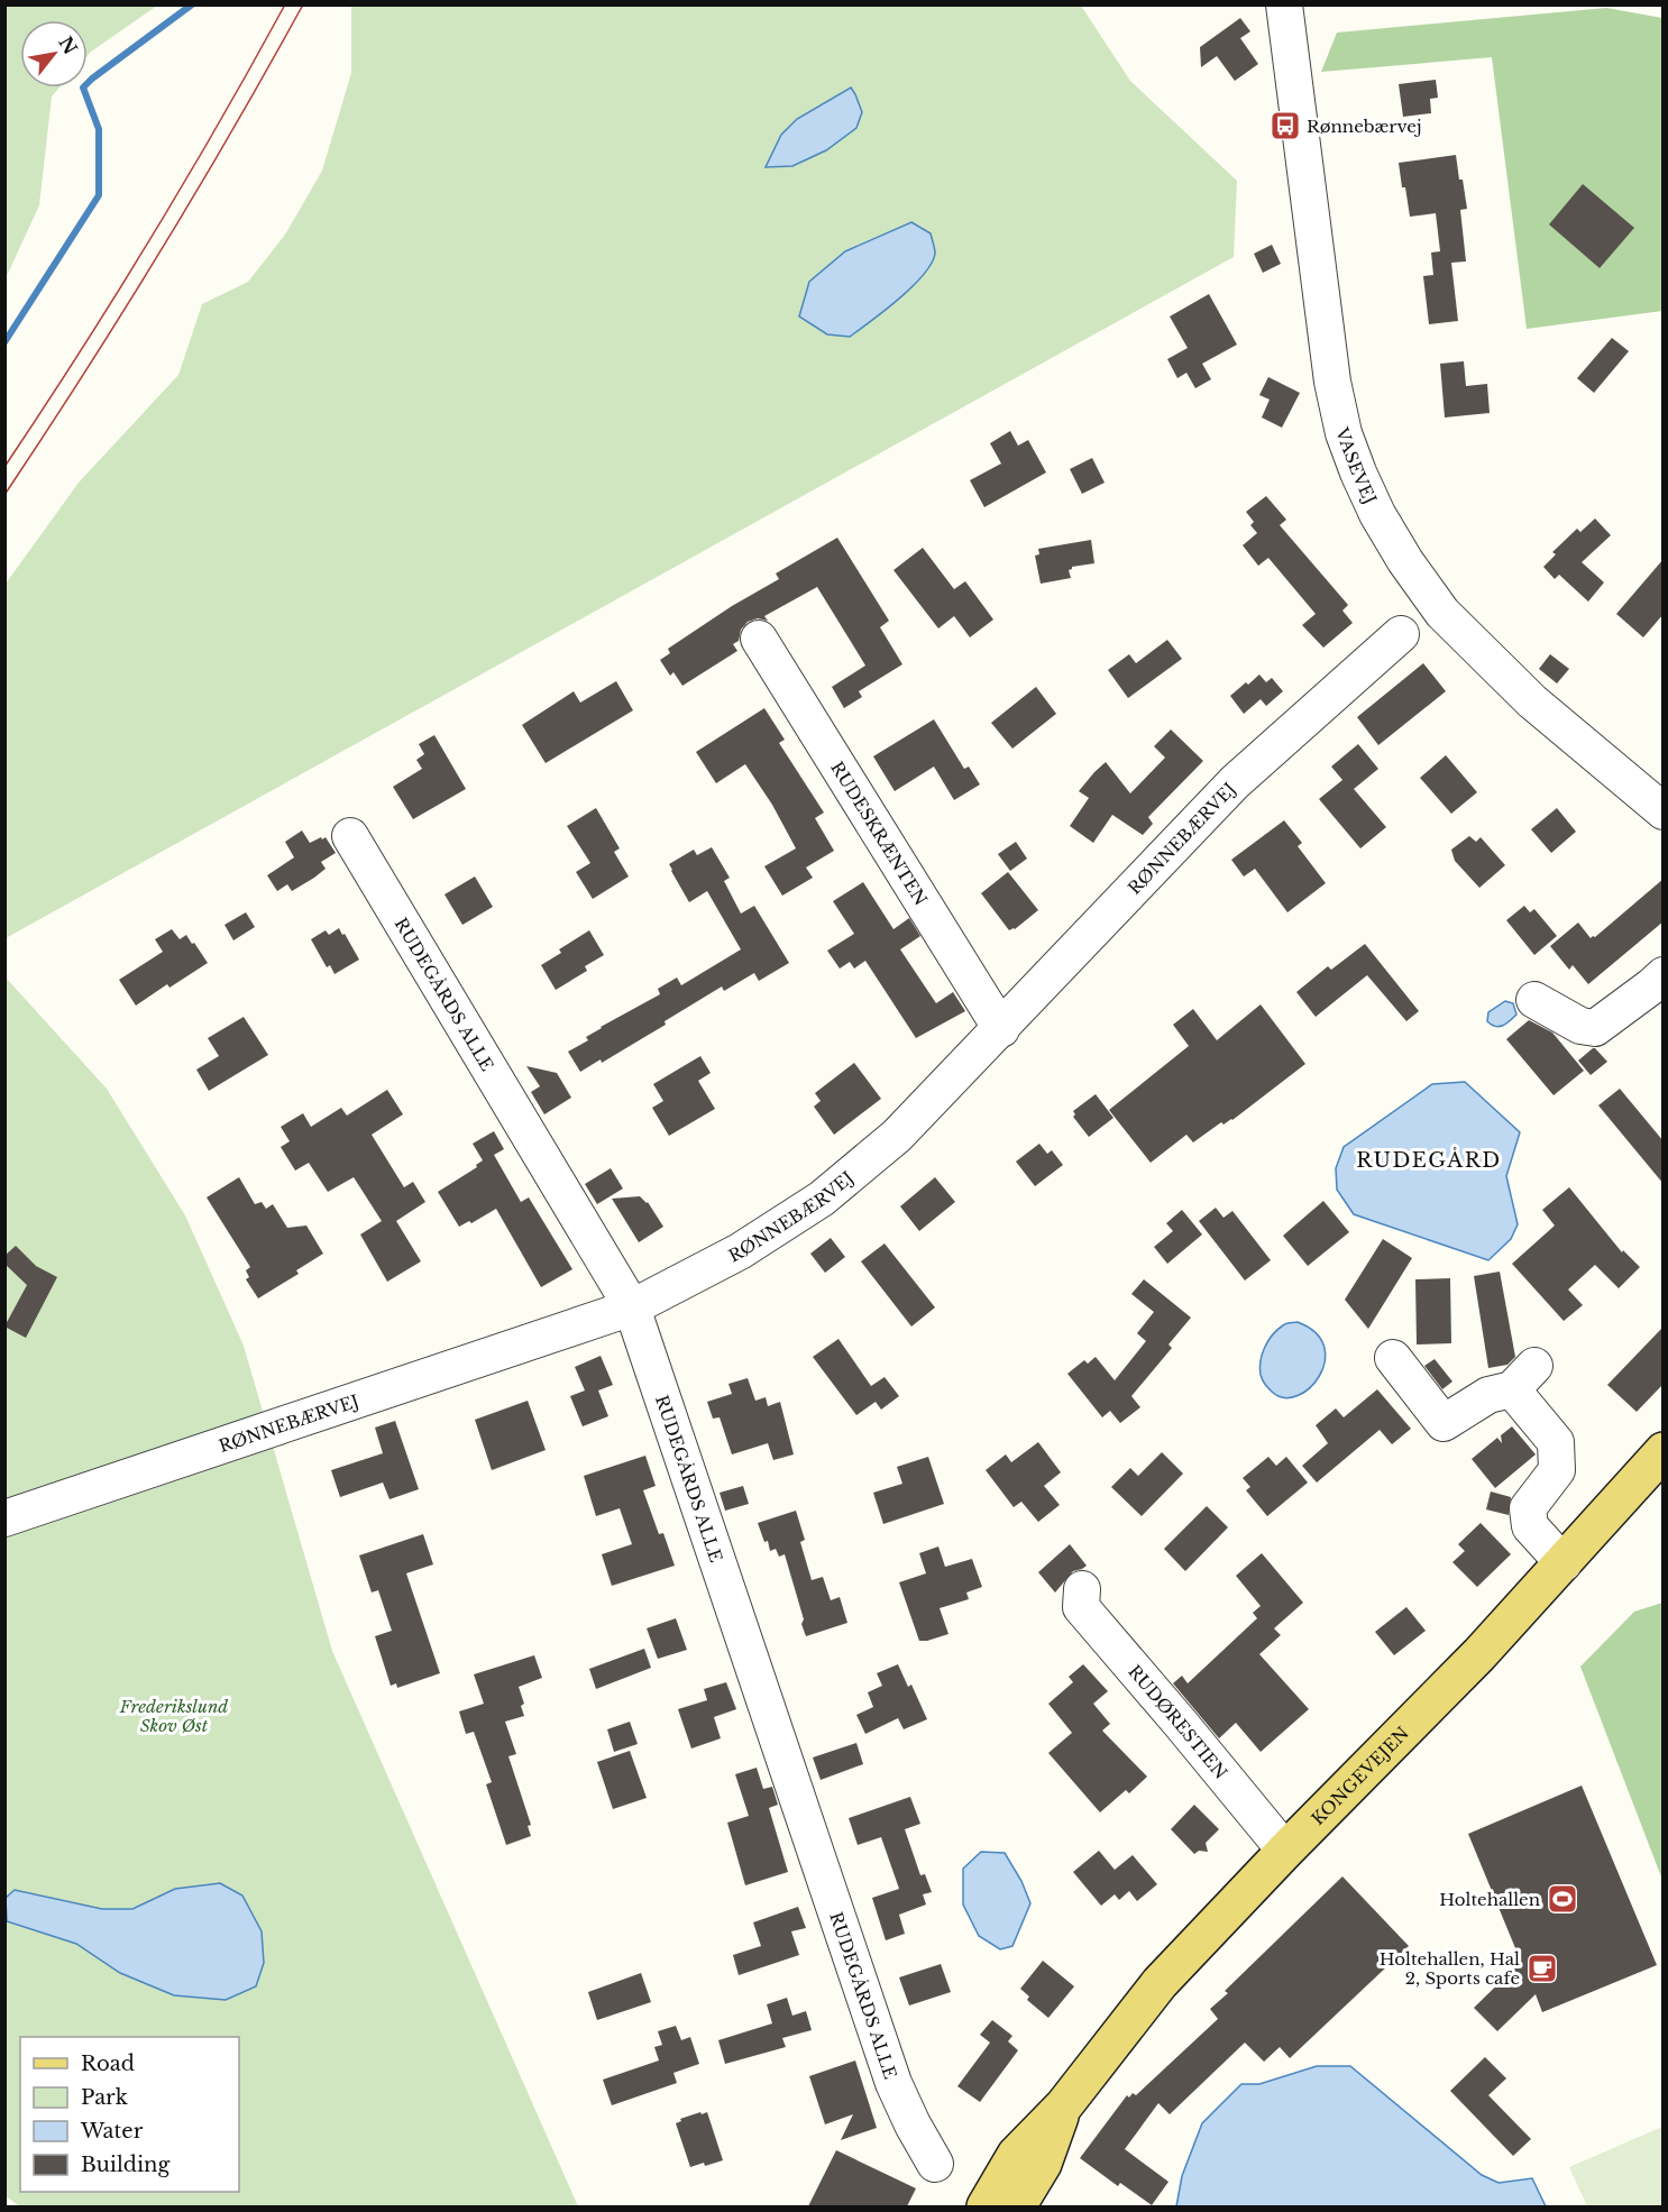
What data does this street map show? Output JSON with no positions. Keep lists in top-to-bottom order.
{
  "streets": {
    "main road": ["KONGEVEJEN"],
    "street": [
      "VASEVEJ",
      "RUDESKRÆNTEN",
      "RØNNEBÆRVEJ",
      "RUDEGÅRDS ALLE",
      "RUDØRESTIEN"
    ]
  },
  "crossings": [
    ["RUDESKRÆNTEN", "RØNNEBÆRVEJ"],
    ["RØNNEBÆRVEJ", "RUDEGÅRDS ALLE"],
    ["RUDØRESTIEN", "KONGEVEJEN"]
  ],
  "districts": ["RUDEGÅRD"],
  "parks": ["Frederikslund Skov Øst"],
  "places": {
    "bus stop": ["Rønnebærvej"],
    "sports": ["Holtehallen"],
    "cafe": ["Holtehallen, Hal 2, Sports cafe"]
  },
  "legend": [
    "Road",
    "Park",
    "Water",
    "Building"
  ],
  "north": "top right"
}
